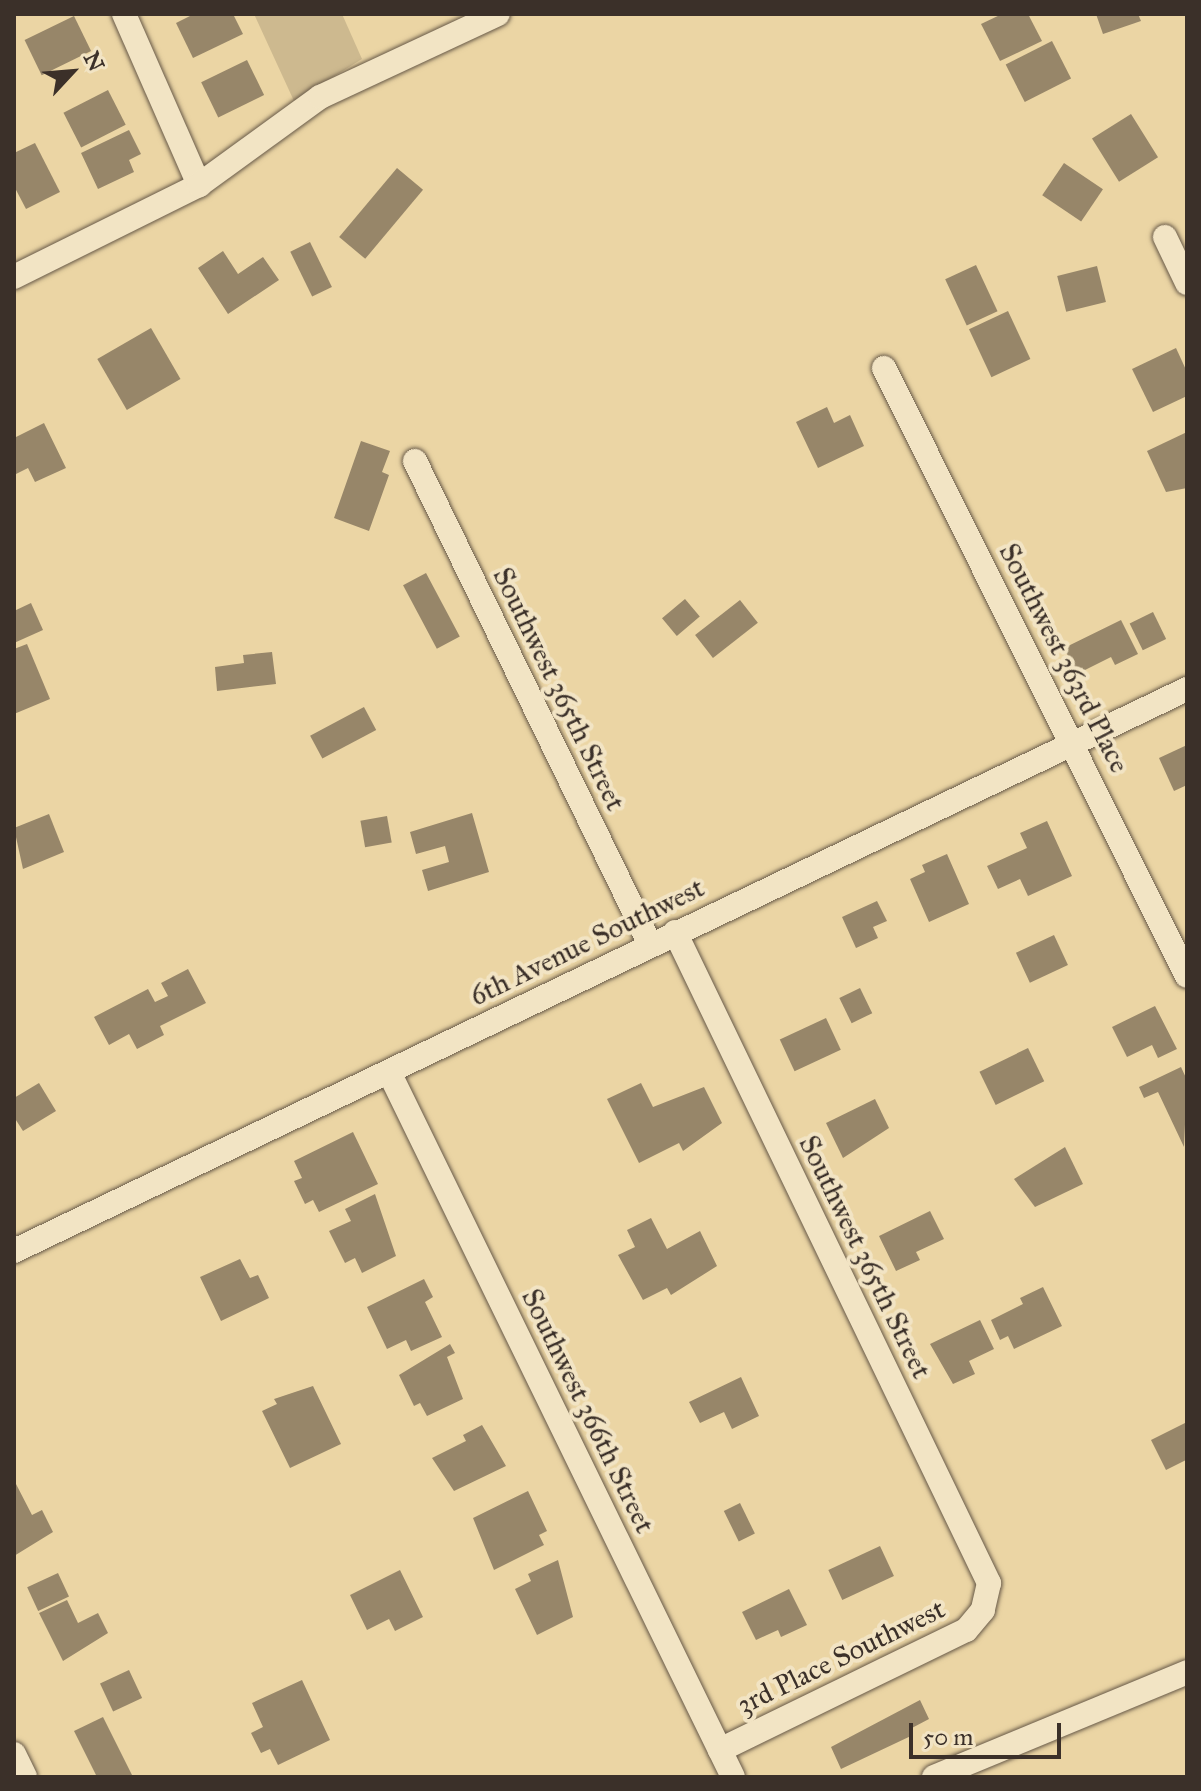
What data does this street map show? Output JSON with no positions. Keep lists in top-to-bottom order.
{
  "streets": {
    "street": [
      "Southwest 363rd Place",
      "Southwest 365th Street",
      "6th Avenue Southwest",
      "Southwest 366th Street",
      "3rd Place Southwest"
    ]
  },
  "crossings": [
    ["Southwest 363rd Place", "6th Avenue Southwest"],
    ["Southwest 365th Street", "6th Avenue Southwest"],
    ["Southwest 365th Street", "3rd Place Southwest"],
    ["6th Avenue Southwest", "Southwest 366th Street"],
    ["Southwest 366th Street", "3rd Place Southwest"]
  ],
  "scale_bar": "50 m",
  "north": "top right"
}
